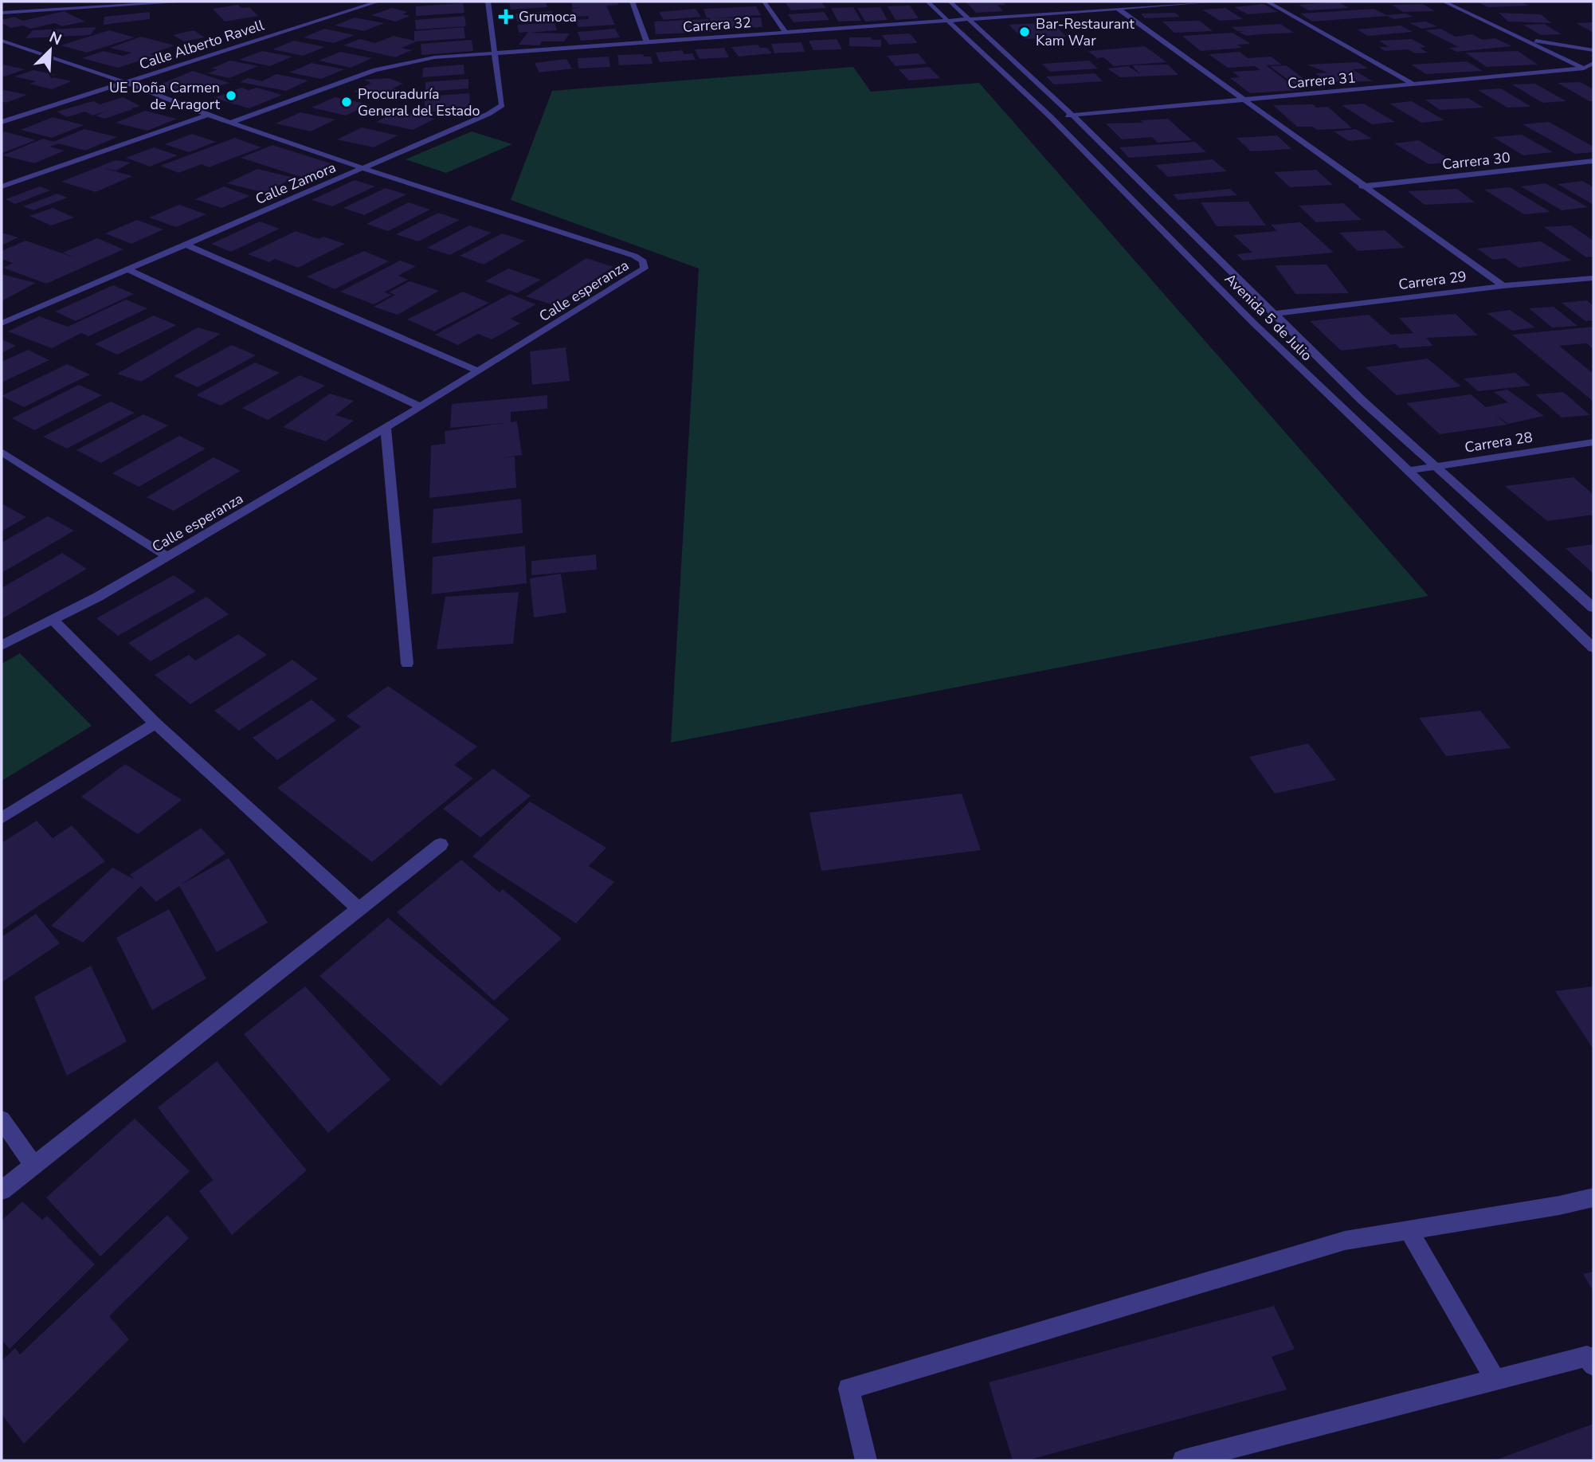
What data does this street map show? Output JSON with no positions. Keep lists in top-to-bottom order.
{
  "streets": {
    "street": [
      "Carrera 32",
      "Calle Alberto Ravell",
      "Carrera 31",
      "Carrera 30",
      "Calle Zamora",
      "Carrera 29",
      "Calle esperanza",
      "Avenida 5 de Julio",
      "Carrera 28"
    ]
  },
  "crossings": [
    ["Carrera 32", "Calle Zamora"],
    ["Carrera 32", "Calle esperanza"],
    ["Carrera 32", "Avenida 5 de Julio"],
    ["Calle Alberto Ravell", "Calle esperanza"],
    ["Carrera 31", "Avenida 5 de Julio"],
    ["Calle Zamora", "Calle esperanza"],
    ["Carrera 29", "Avenida 5 de Julio"],
    ["Avenida 5 de Julio", "Carrera 28"]
  ],
  "places": {
    "health": ["Grumoca"],
    "other": ["Bar-Restaurant Kam War", "UE Doña Carmen de Aragort", "Procuraduría General del Estado"]
  },
  "north": "top right"
}
